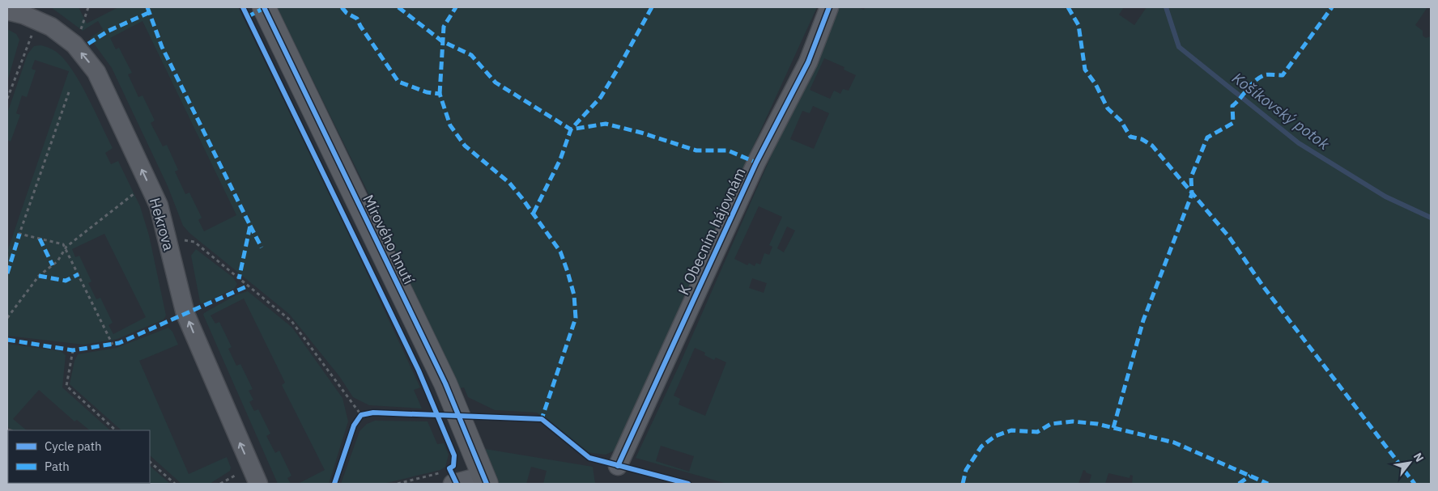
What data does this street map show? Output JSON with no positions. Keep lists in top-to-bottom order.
{
  "streets": {
    "main road": ["Mírového hnutí"],
    "street": ["Hekrova", "K Obecním hájovnám"]
  },
  "one_way": ["Hekrova"],
  "water": ["Košíkovský potok"],
  "legend": ["Cycle path", "Path"],
  "north": "top right"
}
